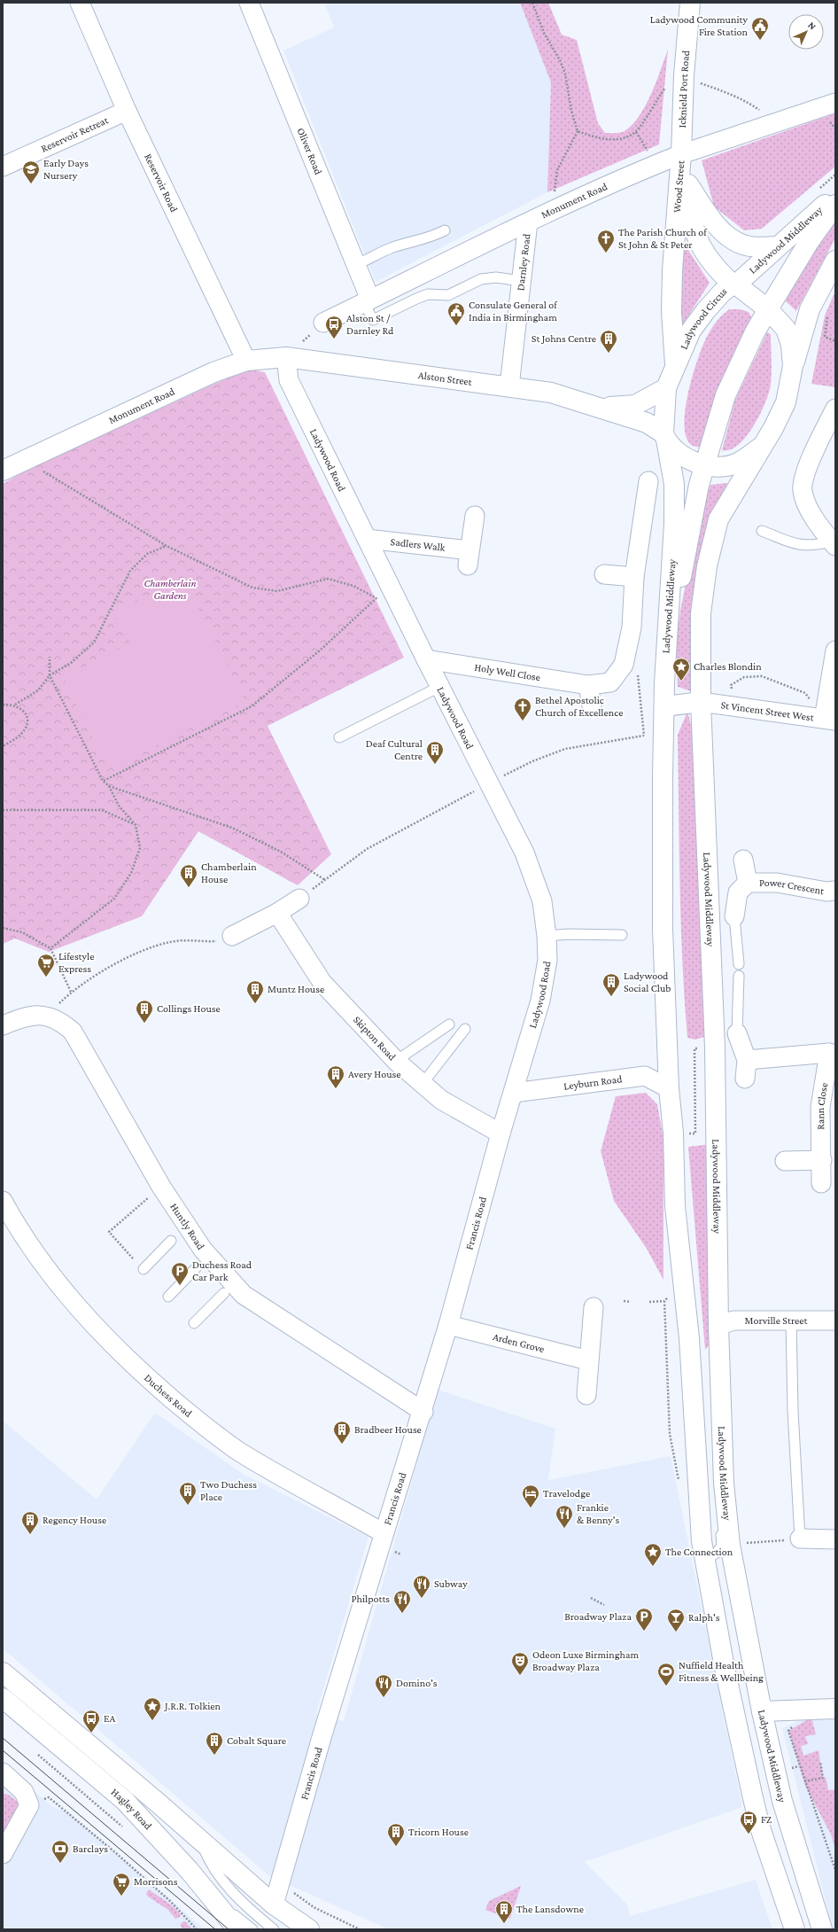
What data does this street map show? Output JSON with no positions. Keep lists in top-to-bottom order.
{
  "streets": {
    "main road": [
      "Icknield Port Road",
      "Wood Street",
      "Monument Road",
      "Ladywood Middleway",
      "Ladywood Circus",
      "Alston Street",
      "Hagley Road"
    ],
    "street": [
      "Reservoir Retreat",
      "Oliver Road",
      "Reservoir Road",
      "Darnley Road",
      "Ladywood Road",
      "Sadlers Walk",
      "Holy Well Close",
      "St Vincent Street West",
      "Power Crescent",
      "Skipton Road",
      "Leyburn Road",
      "Rann Close",
      "Francis Road",
      "Huntly Road",
      "Morville Street",
      "Arden Grove",
      "Duchess Road"
    ]
  },
  "crossings": [
    ["Icknield Port Road", "Wood Street"],
    ["Icknield Port Road", "Monument Road"],
    ["Reservoir Retreat", "Reservoir Road"],
    ["Oliver Road", "Monument Road"],
    ["Reservoir Road", "Monument Road"],
    ["Wood Street", "Monument Road"],
    ["Wood Street", "Ladywood Middleway"],
    ["Wood Street", "Ladywood Circus"],
    ["Monument Road", "Darnley Road"],
    ["Monument Road", "Alston Street"],
    ["Monument Road", "Ladywood Road"],
    ["Ladywood Middleway", "Ladywood Circus"],
    ["Ladywood Middleway", "Alston Street"],
    ["Ladywood Middleway", "St Vincent Street West"],
    ["Ladywood Middleway", "Leyburn Road"],
    ["Ladywood Middleway", "Morville Street"],
    ["Darnley Road", "Alston Street"],
    ["Ladywood Circus", "Alston Street"],
    ["Alston Street", "Ladywood Road"],
    ["Ladywood Road", "Sadlers Walk"],
    ["Ladywood Road", "Holy Well Close"],
    ["Ladywood Road", "Leyburn Road"],
    ["Ladywood Road", "Francis Road"],
    ["Skipton Road", "Francis Road"],
    ["Leyburn Road", "Francis Road"],
    ["Francis Road", "Huntly Road"],
    ["Francis Road", "Arden Grove"],
    ["Francis Road", "Duchess Road"],
    ["Francis Road", "Hagley Road"]
  ],
  "parks": ["Chamberlain Gardens"],
  "places": {
    "public building": ["Ladywood Community Fire Station", "Consulate General of India in Birmingham"],
    "school or university": ["Early Days Nursery"],
    "church": ["The Parish Church of St John & St Peter", "Bethel Apostolic Church of Excellence"],
    "bus stop": ["Alston St / Darnley Rd", "EA", "FZ"],
    "building": [
      "St Johns Centre",
      "Deaf Cultural Centre",
      "Chamberlain House",
      "Ladywood Social Club",
      "Muntz House",
      "Collings House",
      "Avery House",
      "Bradbeer House",
      "Two Duchess Place",
      "Regency House",
      "Cobalt Square",
      "Tricorn House",
      "The Lansdowne"
    ],
    "place": ["Charles Blondin", "The Connection", "J.R.R. Tolkien"],
    "supermarket": ["Lifestyle Express", "Morrisons"],
    "parking": ["Duchess Road Car Park", "Broadway Plaza"],
    "hotel": ["Travelodge"],
    "restaurant": [
      "Frankie & Benny's",
      "Subway",
      "Philpotts",
      "Domino's"
    ],
    "bar": ["Ralph's"],
    "theatre": ["Odeon Luxe Birmingham Broadway Plaza"],
    "sports": ["Nuffield Health Fitness & Wellbeing"],
    "bank": ["Barclays"]
  },
  "north": "top right"
}
